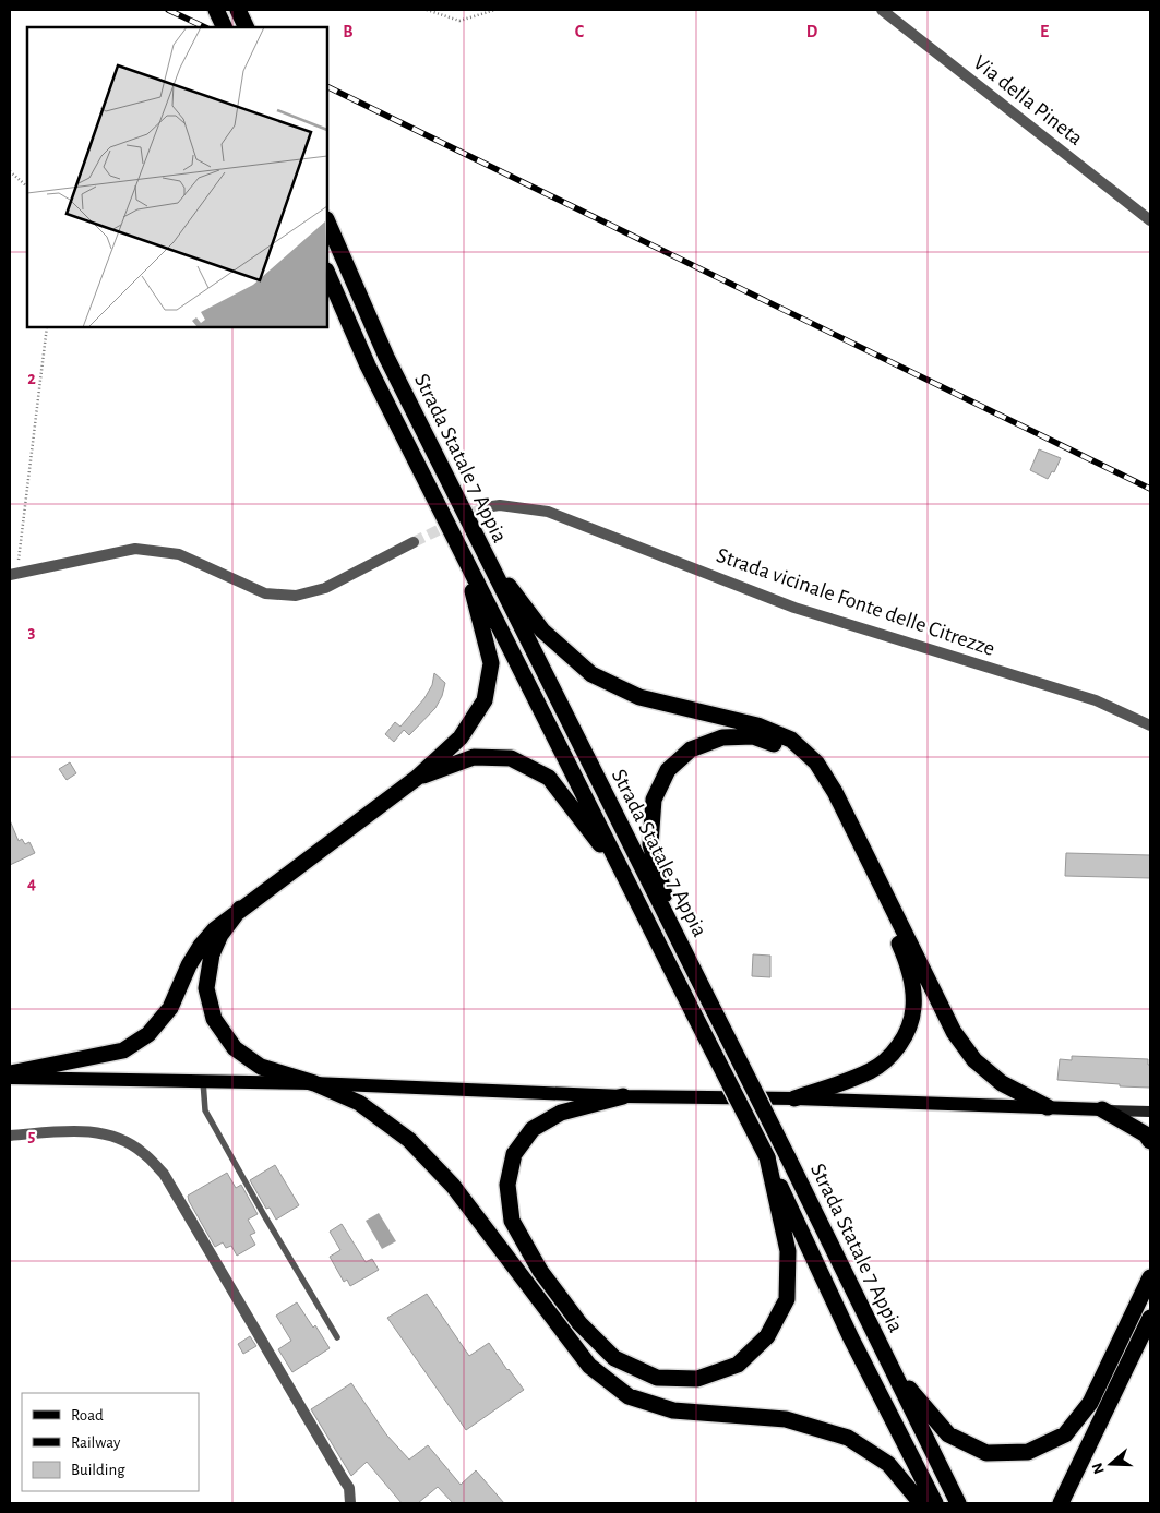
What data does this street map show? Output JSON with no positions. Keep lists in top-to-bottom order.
{
  "streets": {
    "highway": ["Strada Statale 7 Appia"],
    "street": ["Via della Pineta", "Strada vicinale Fonte delle Citrezze"]
  },
  "legend": ["Road", "Railway", "Building"],
  "north": "left",
  "grid": {
    "columns": [
      "B",
      "C",
      "D",
      "E"
    ],
    "rows": [
      "2",
      "3",
      "4",
      "5"
    ]
  }
}
